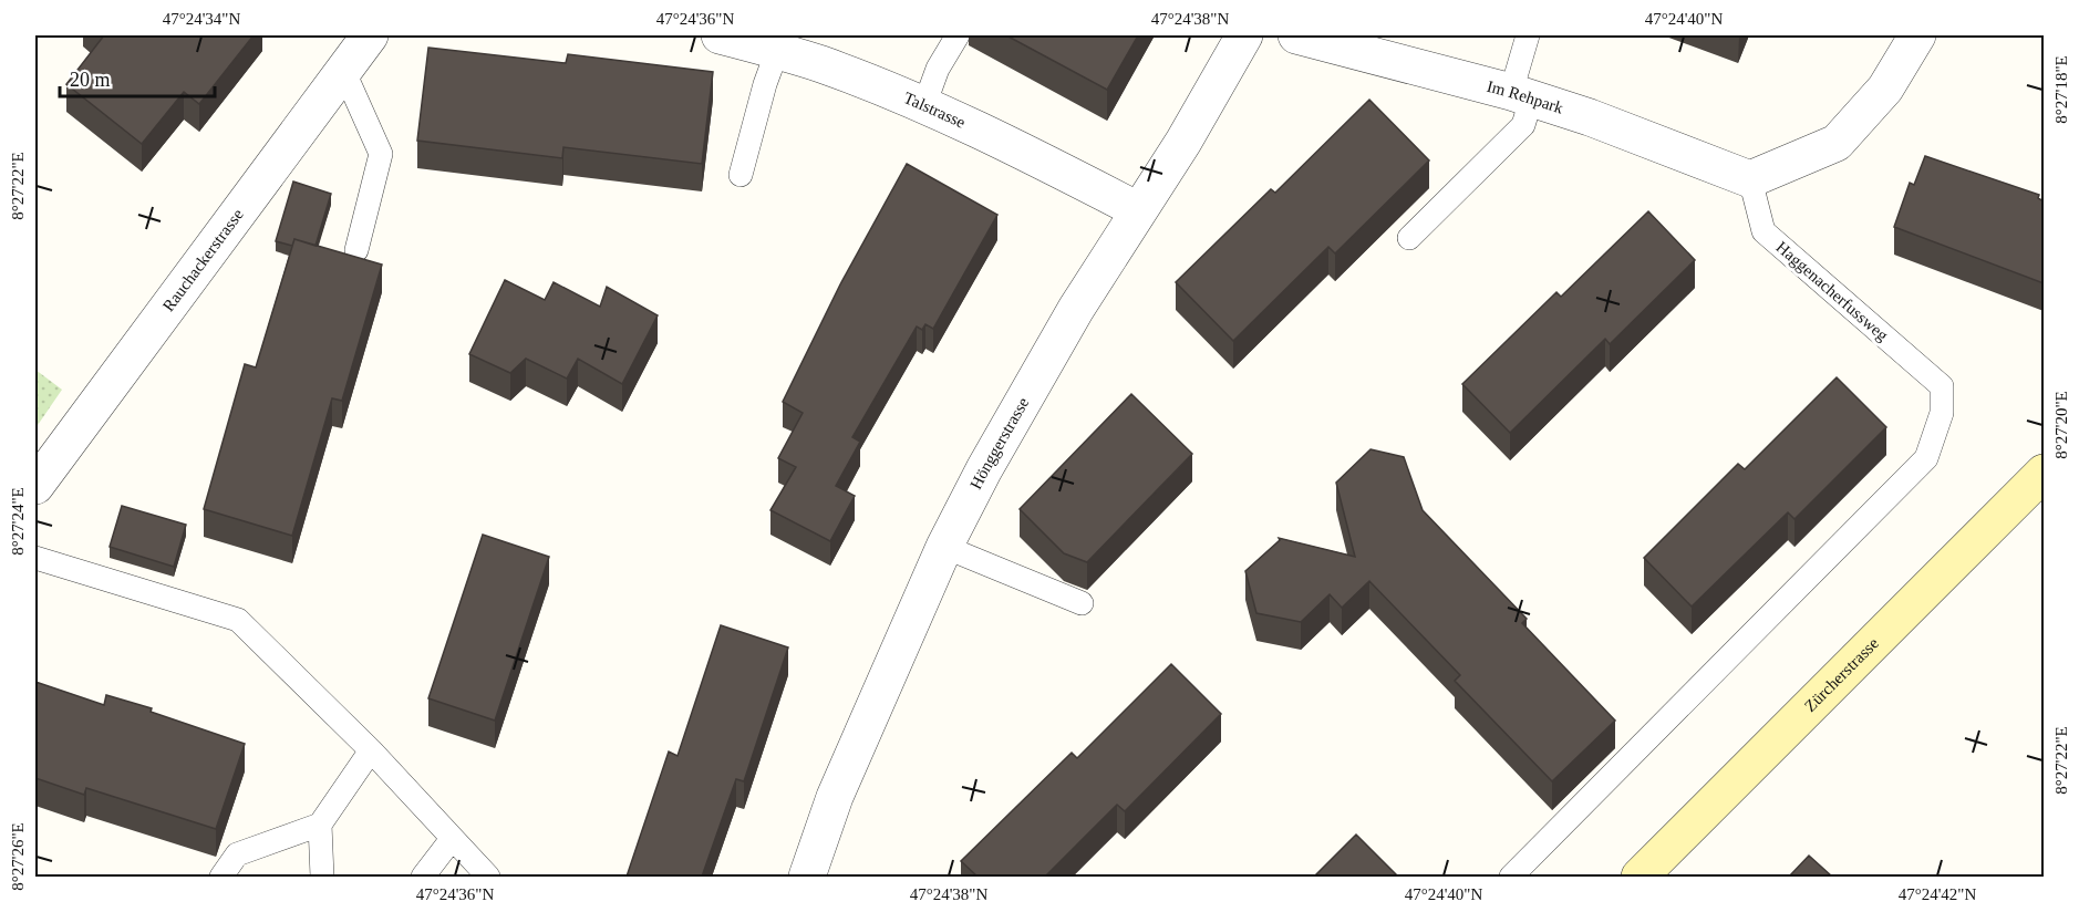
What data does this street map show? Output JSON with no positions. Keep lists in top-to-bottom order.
{
  "streets": {
    "main road": ["Zürcherstrasse"],
    "street": [
      "Im Rehpark",
      "Talstrasse",
      "Rauchackerstrasse",
      "Hönggerstrasse"
    ],
    "lane": ["Haggenacherfussweg"]
  },
  "crossings": [
    ["Im Rehpark", "Haggenacherfussweg"],
    ["Talstrasse", "Hönggerstrasse"]
  ],
  "scale_bar": "20 m",
  "coordinates": [
    "47°24'34\"N",
    "47°24'36\"N",
    "47°24'38\"N",
    "47°24'40\"N",
    "8°27'18\"E",
    "8°27'22\"E",
    "8°27'20\"E",
    "8°27'24\"E",
    "8°27'26\"E",
    "47°24'42\"N"
  ]
}
